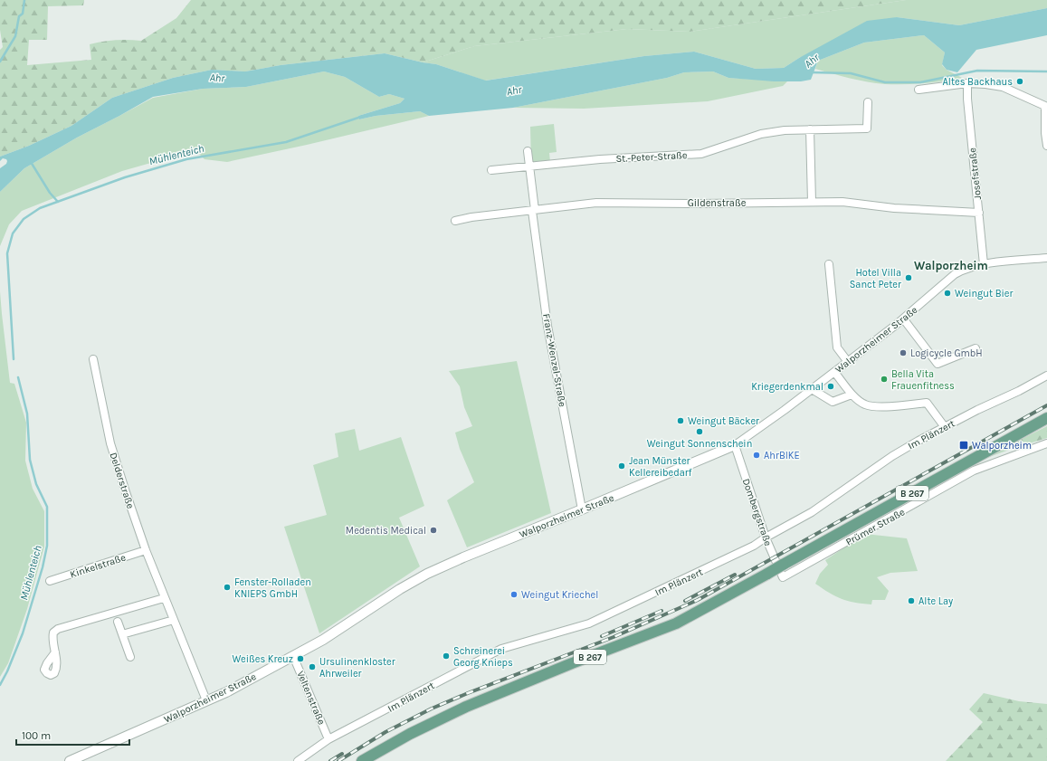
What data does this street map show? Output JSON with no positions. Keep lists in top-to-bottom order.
{
  "streets": {
    "main road": ["B 267"],
    "street": [
      "St.-Peter-Straße",
      "Josefstraße",
      "Gildenstraße",
      "Walporzheimer Straße",
      "Franz-Wenzel-Straße",
      "Im Plänzert",
      "Delderstraße",
      "Dombergstraße",
      "Prümer Straße",
      "Kinkelstraße",
      "Veltenstraße"
    ]
  },
  "crossings": [
    ["St.-Peter-Straße", "Franz-Wenzel-Straße"],
    ["Josefstraße", "Gildenstraße"],
    ["Josefstraße", "Walporzheimer Straße"],
    ["Gildenstraße", "Franz-Wenzel-Straße"],
    ["Walporzheimer Straße", "Franz-Wenzel-Straße"],
    ["Walporzheimer Straße", "Delderstraße"],
    ["Walporzheimer Straße", "Dombergstraße"],
    ["Walporzheimer Straße", "Veltenstraße"],
    ["Im Plänzert", "Dombergstraße"],
    ["Im Plänzert", "Veltenstraße"],
    ["Delderstraße", "Kinkelstraße"],
    ["Dombergstraße", "Prümer Straße"]
  ],
  "districts": ["Walporzheim"],
  "water": ["Ahr", "Mühlenteich"],
  "places": {
    "other": [
      "Altes Backhaus",
      "Hotel Villa Sanct Peter",
      "Weingut Bier",
      "Logicycle GmbH",
      "Bella Vita Frauenfitness",
      "Kriegerdenkmal",
      "Weingut Bäcker",
      "Weingut Sonnenschein",
      "AhrBIKE",
      "Jean Münster Kellereibedarf",
      "Medentis Medical",
      "Fenster-Rolladen KNIEPS GmbH",
      "Weingut Kriechel",
      "Alte Lay",
      "Schreinerei Georg Knieps",
      "Weißes Kreuz",
      "Ursulinenkloster Ahrweiler"
    ],
    "transit": ["Walporzheim"]
  },
  "scale_bar": "100 m"
}
